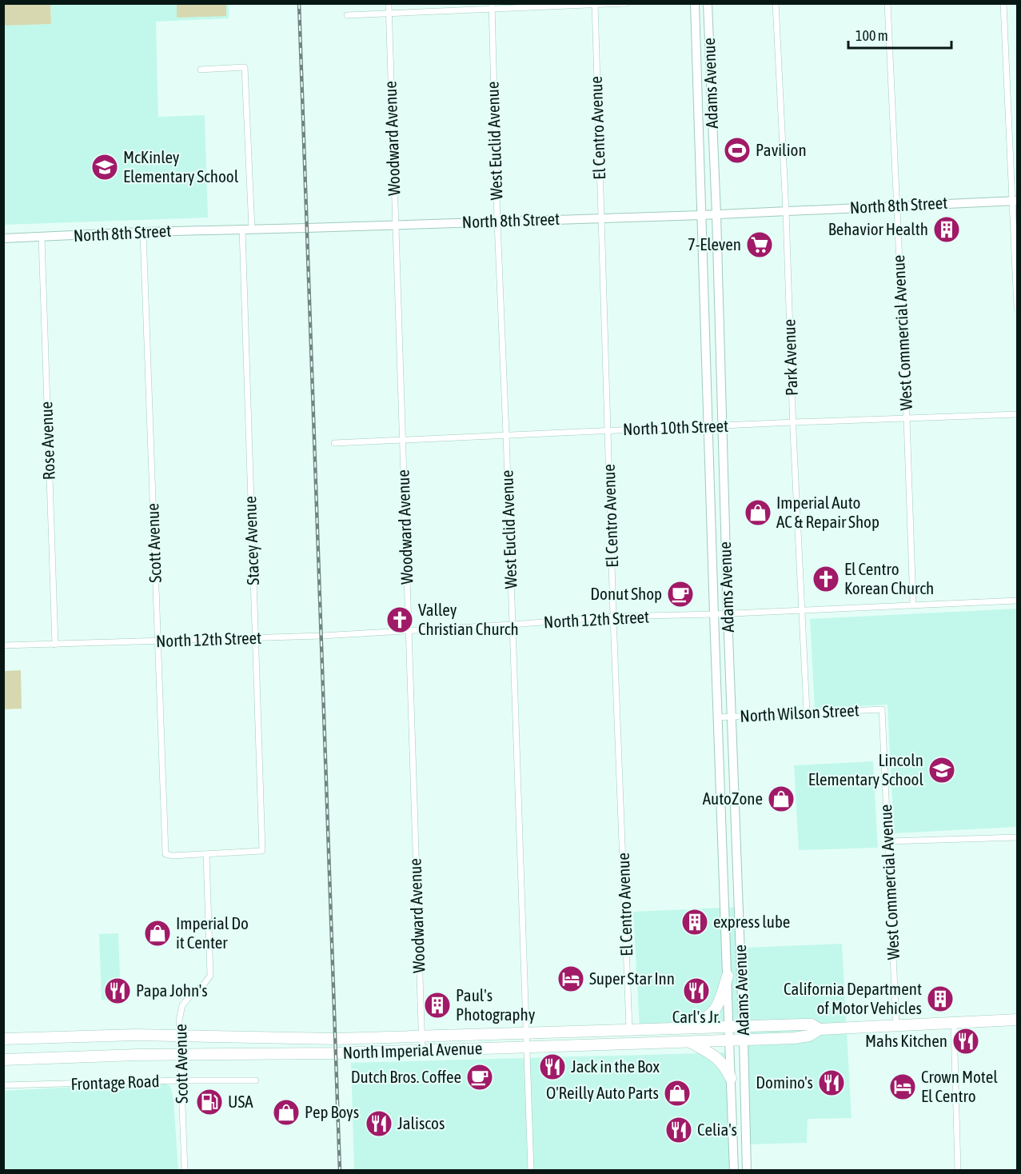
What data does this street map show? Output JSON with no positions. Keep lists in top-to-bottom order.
{
  "streets": {
    "highway": ["North Imperial Avenue"],
    "main road": ["Adams Avenue", "North 8th Street"],
    "street": [
      "El Centro Avenue",
      "Woodward Avenue",
      "West Euclid Avenue",
      "West Commercial Avenue",
      "Park Avenue",
      "North 10th Street",
      "Rose Avenue",
      "Stacey Avenue",
      "Scott Avenue",
      "North 12th Street",
      "North Wilson Street",
      "Frontage Road"
    ]
  },
  "crossings": [
    ["Adams Avenue", "North 8th Street"],
    ["Adams Avenue", "North 10th Street"],
    ["Adams Avenue", "North 12th Street"],
    ["Adams Avenue", "North Wilson Street"],
    ["Adams Avenue", "North Imperial Avenue"],
    ["El Centro Avenue", "North 8th Street"],
    ["El Centro Avenue", "North 10th Street"],
    ["El Centro Avenue", "North 12th Street"],
    ["El Centro Avenue", "North Imperial Avenue"],
    ["Woodward Avenue", "North 8th Street"],
    ["Woodward Avenue", "North 10th Street"],
    ["Woodward Avenue", "North 12th Street"],
    ["Woodward Avenue", "North Imperial Avenue"],
    ["West Euclid Avenue", "North 8th Street"],
    ["West Euclid Avenue", "North 10th Street"],
    ["West Euclid Avenue", "North 12th Street"],
    ["West Euclid Avenue", "North Imperial Avenue"],
    ["North 8th Street", "West Commercial Avenue"],
    ["North 8th Street", "Park Avenue"],
    ["North 8th Street", "Rose Avenue"],
    ["North 8th Street", "Stacey Avenue"],
    ["North 8th Street", "Scott Avenue"],
    ["West Commercial Avenue", "North 10th Street"],
    ["West Commercial Avenue", "North 12th Street"],
    ["West Commercial Avenue", "North Wilson Street"],
    ["West Commercial Avenue", "North Imperial Avenue"],
    ["Park Avenue", "North 10th Street"],
    ["Park Avenue", "North 12th Street"],
    ["Park Avenue", "North Wilson Street"],
    ["Rose Avenue", "North 12th Street"],
    ["Stacey Avenue", "Scott Avenue"],
    ["Stacey Avenue", "North 12th Street"],
    ["Scott Avenue", "North 12th Street"],
    ["Scott Avenue", "North Imperial Avenue"],
    ["Scott Avenue", "Frontage Road"]
  ],
  "places": {
    "sports": ["Pavilion"],
    "school or university": ["McKinley Elementary School", "Lincoln Elementary School"],
    "building": [
      "Behavior Health",
      "express lube",
      "California Department of Motor Vehicles",
      "Paul's Photography"
    ],
    "supermarket": ["7-Eleven"],
    "shop": [
      "Imperial Auto AC & Repair Shop",
      "AutoZone",
      "Imperial Do it Center",
      "O'Reilly Auto Parts",
      "Pep Boys"
    ],
    "church": ["El Centro Korean Church", "Valley Christian Church"],
    "cafe": ["Donut Shop", "Dutch Bros. Coffee"],
    "hotel": ["Super Star Inn", "Crown Motel El Centro"],
    "restaurant": [
      "Papa John's",
      "Carl's Jr.",
      "Mahs Kitchen",
      "Jack in the Box",
      "Domino's",
      "Jaliscos",
      "Celia's"
    ],
    "fuel station": ["USA"]
  },
  "scale_bar": "100 m"
}
